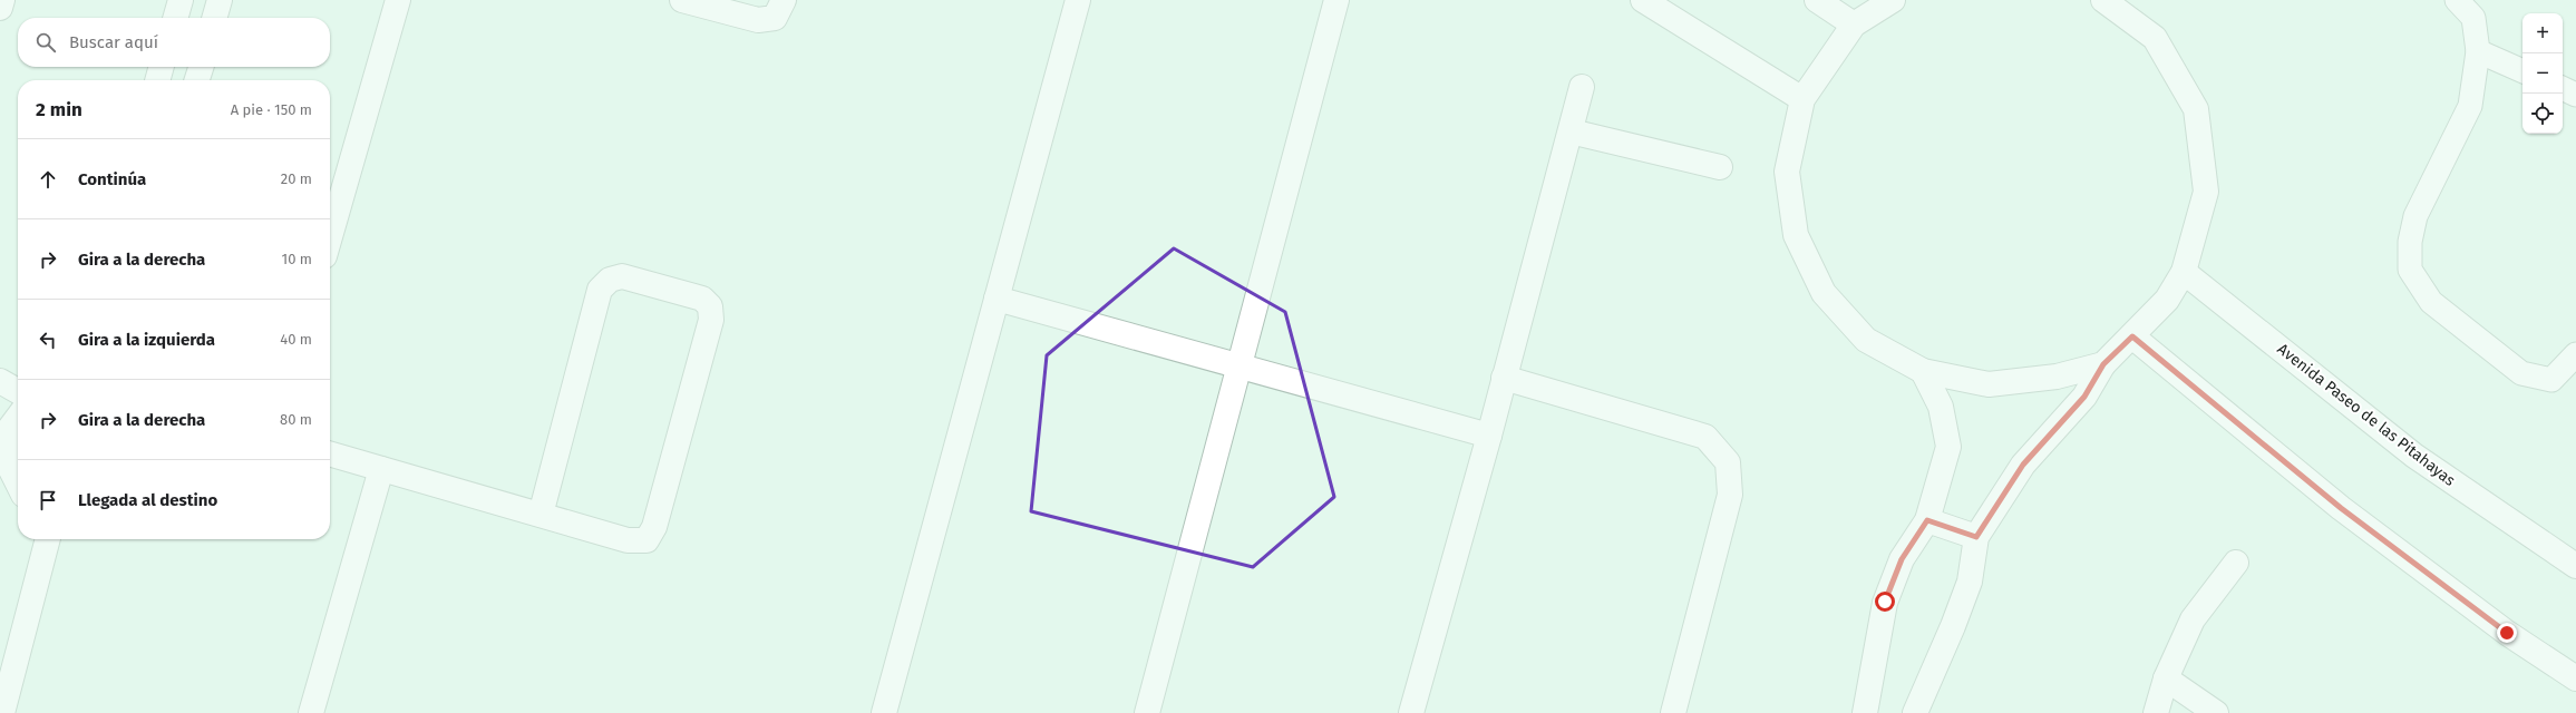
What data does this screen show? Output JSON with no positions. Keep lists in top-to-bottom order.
{
  "streets": {
    "street": ["Avenida Paseo de las Pitahayas"]
  },
  "page": {
    "map_buttons": ["+", "−"],
    "search": "Buscar aquí",
    "heading": ["2 min", "A pie · 150 m"],
    "list": [
      ["Continúa", "20 m"],
      ["Gira a la derecha", "10 m"],
      ["Gira a la izquierda", "40 m"],
      ["Gira a la derecha", "80 m"],
      "Llegada al destino"
    ]
  }
}
